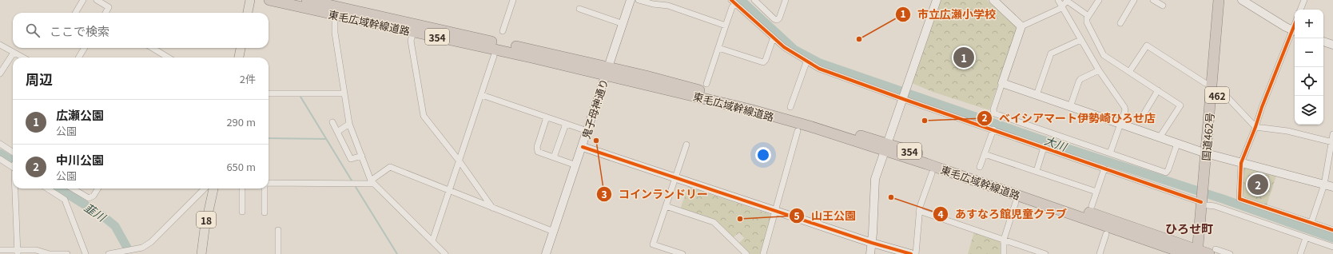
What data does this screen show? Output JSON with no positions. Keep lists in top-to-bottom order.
{
  "streets": {
    "highway": [
      "東毛広域幹線道路",
      "354",
      "462",
      "国道462号"
    ],
    "main road": ["18"],
    "street": ["鬼子母神通り"]
  },
  "crossings": [
    ["東毛広域幹線道路", "鬼子母神通り"],
    ["東毛広域幹線道路", "国道462号"]
  ],
  "districts": ["ひろせ町"],
  "water": ["大川", "韮川"],
  "places": [
    "市立広瀬小学校",
    "ベイシアマート伊勢崎ひろせ店",
    "コインランドリー",
    "あすなろ館児童クラブ",
    "山王公園"
  ],
  "page": {
    "map_buttons": ["+", "−"],
    "search": "ここで検索",
    "pins": ["1", "2"],
    "heading": ["周辺", "2件"],
    "list": [
      {
        "mark": "1",
        "name": "広瀬公園",
        "note": "公園",
        "value": "290 m"
      },
      {
        "mark": "2",
        "name": "中川公園",
        "note": "公園",
        "value": "650 m"
      }
    ]
  }
}
